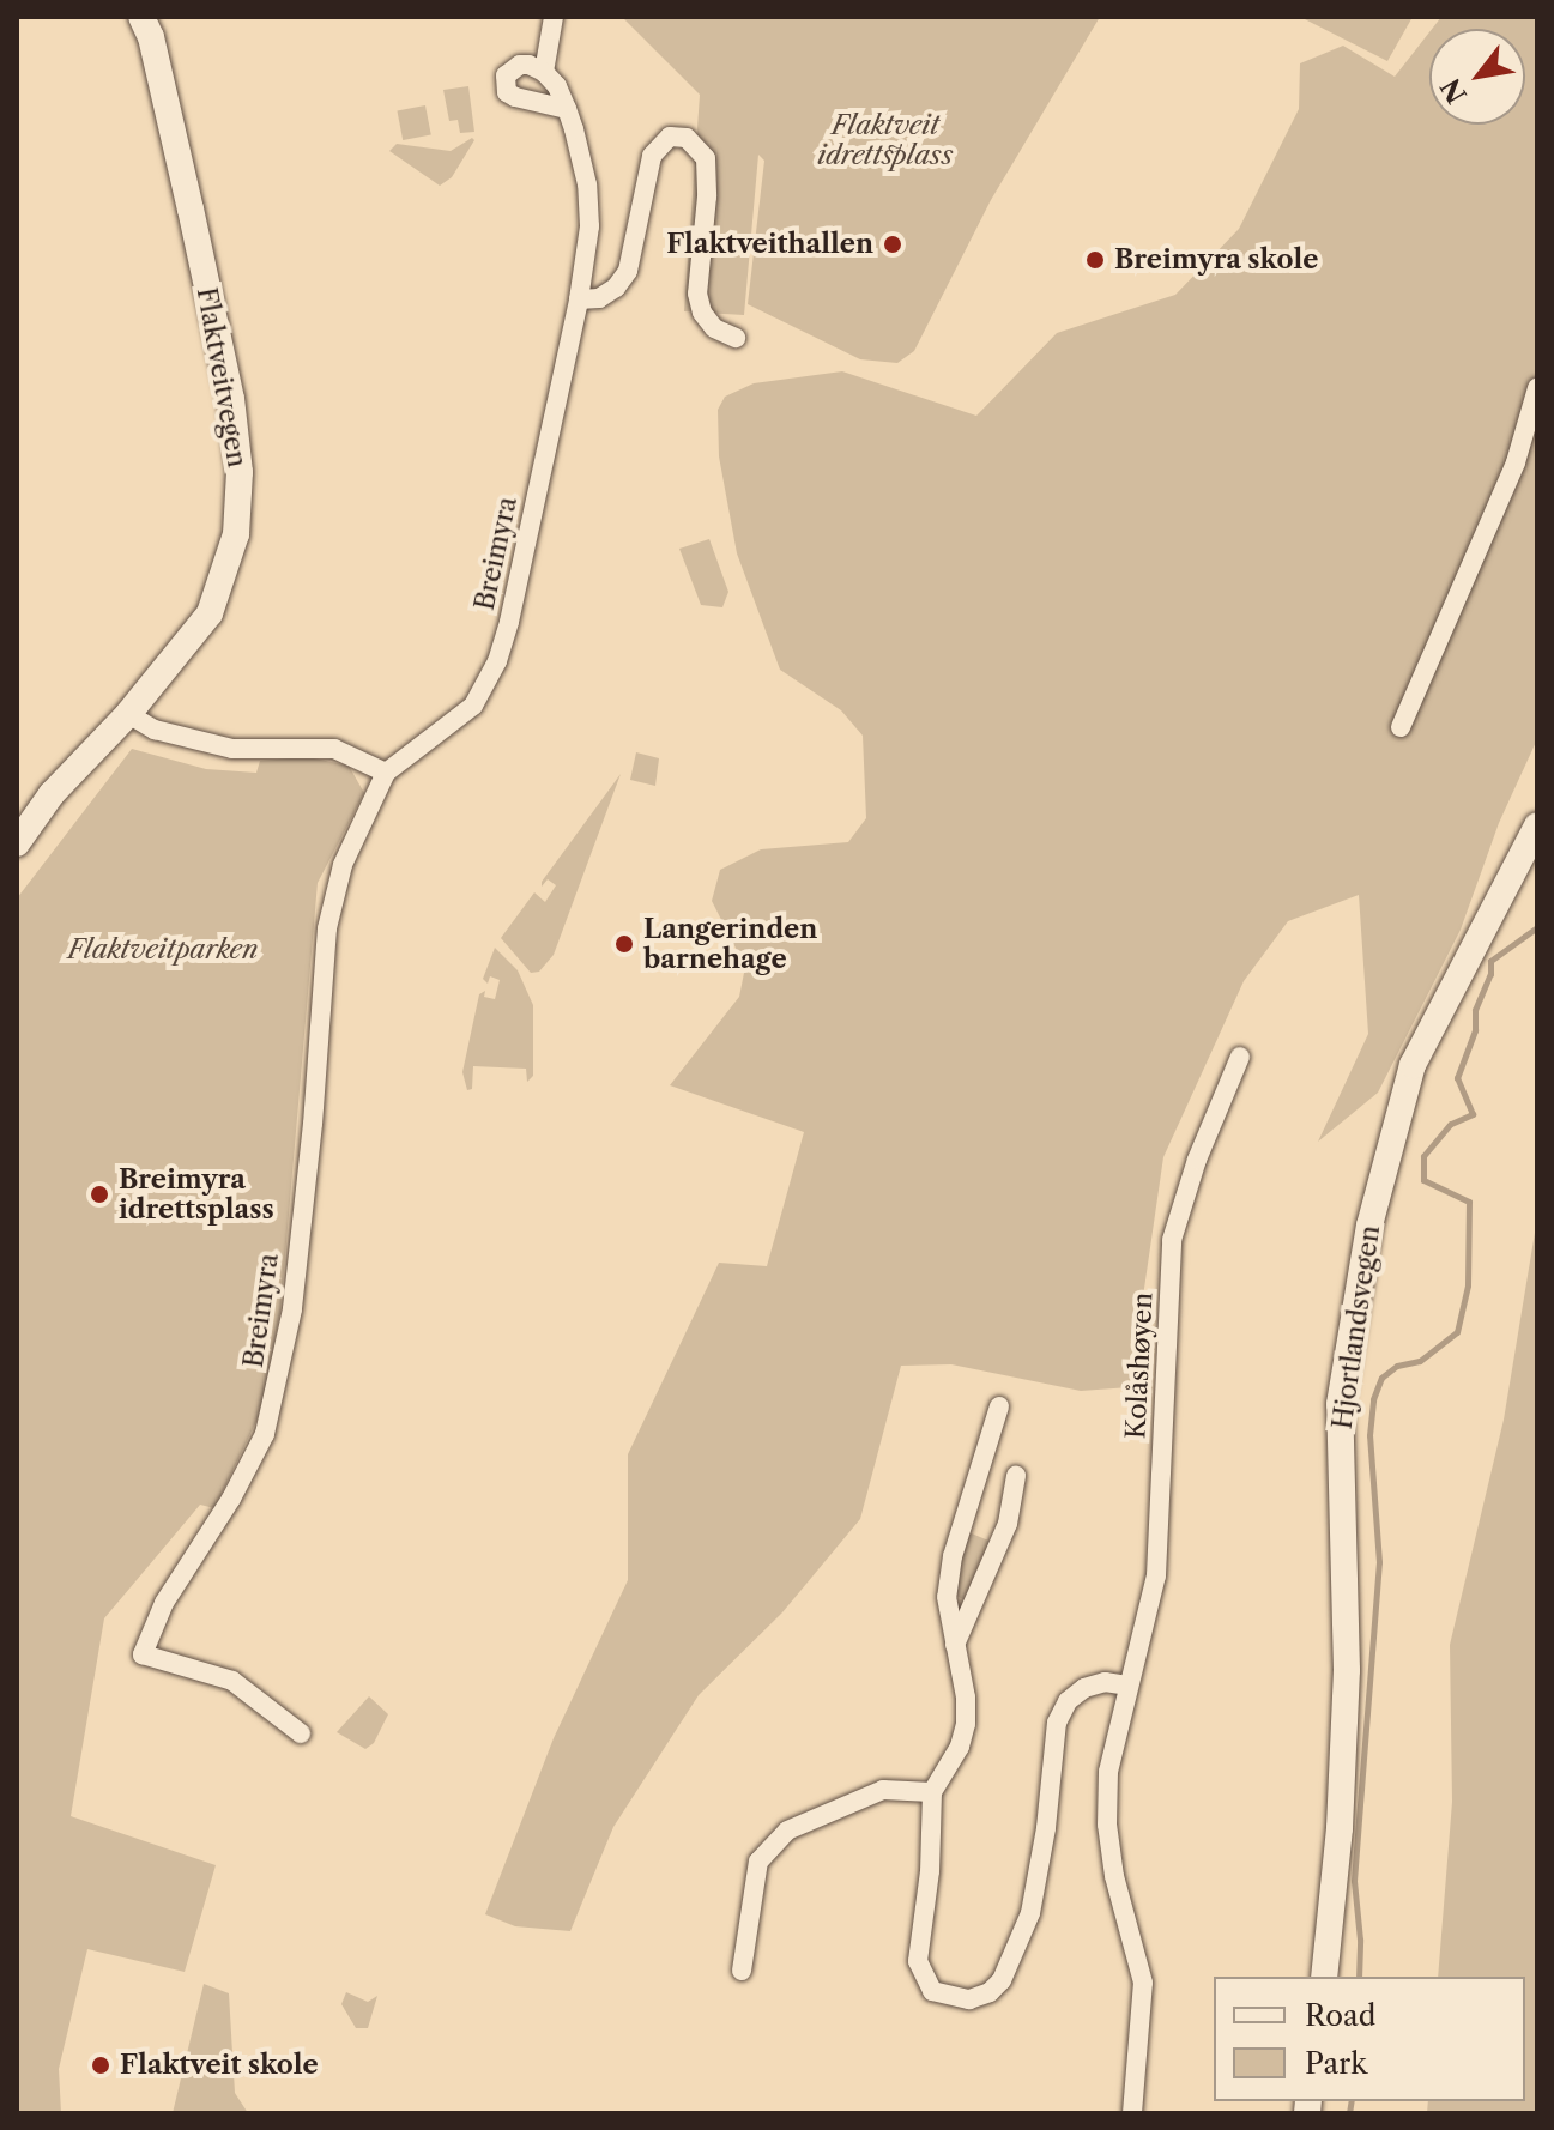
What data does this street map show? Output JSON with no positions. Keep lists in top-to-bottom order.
{
  "streets": {
    "street": [
      "Flaktveitvegen",
      "Breimyra",
      "Hjortlandsvegen",
      "Kolåshøyen"
    ]
  },
  "parks": ["Flaktveit idrettsplass", "Flaktveitparken"],
  "places": [
    "Flaktveithallen",
    "Breimyra skole",
    "Langerinden barnehage",
    "Breimyra idrettsplass",
    "Flaktveit skole"
  ],
  "legend": ["Road", "Park"],
  "north": "bottom left"
}
